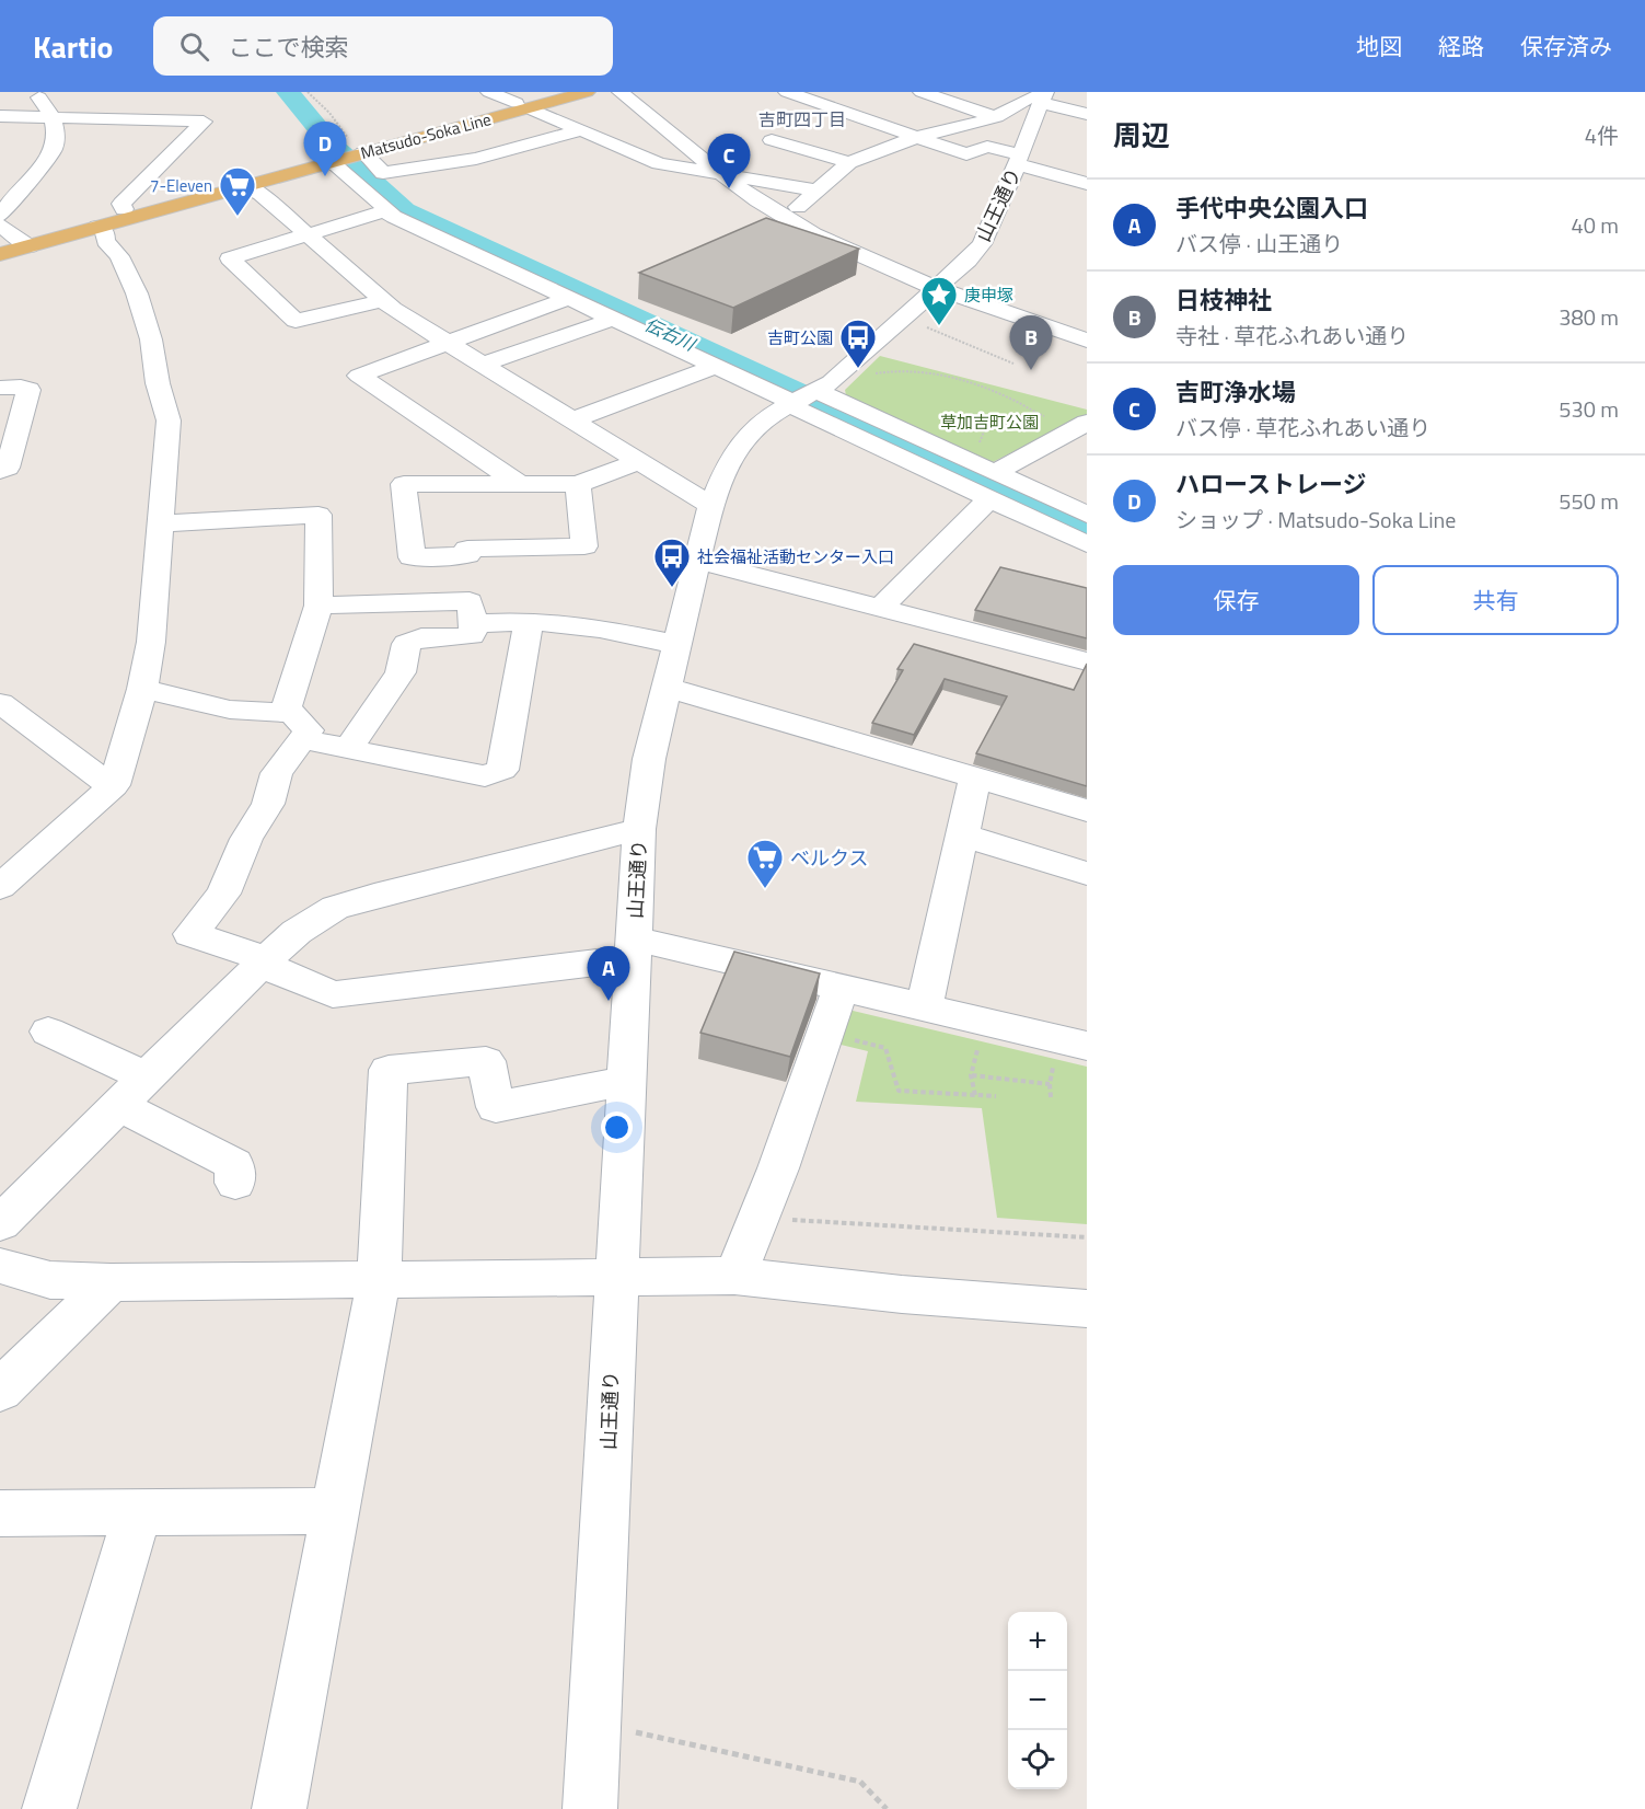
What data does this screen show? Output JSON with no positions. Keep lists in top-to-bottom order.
{
  "streets": {
    "main road": ["Matsudo-Soka Line"],
    "street": ["山王通り"]
  },
  "districts": ["吉町四丁目"],
  "water": ["伝右川"],
  "parks": ["草加吉町公園"],
  "places": {
    "supermarket": ["7-Eleven", "ベルクス"],
    "place": ["庚申塚"],
    "bus stop": ["吉町公園", "社会福祉活動センター入口"]
  },
  "page": {
    "header": "Kartio",
    "search": "ここで検索",
    "nav": ["地図", "経路", "保存済み"],
    "heading": ["周辺", "4件"],
    "pins": [
      "D",
      "C",
      "B",
      "A"
    ],
    "list": [
      {
        "mark": "A",
        "name": "手代中央公園入口",
        "note": "バス停 · 山王通り",
        "value": "40 m"
      },
      {
        "mark": "B",
        "name": "日枝神社",
        "note": "寺社 · 草花ふれあい通り",
        "value": "380 m"
      },
      {
        "mark": "C",
        "name": "吉町浄水場",
        "note": "バス停 · 草花ふれあい通り",
        "value": "530 m"
      },
      {
        "mark": "D",
        "name": "ハローストレージ",
        "note": "ショップ · Matsudo-Soka Line",
        "value": "550 m"
      }
    ],
    "buttons": ["保存", "共有"],
    "map_buttons": ["+", "−"]
  }
}
